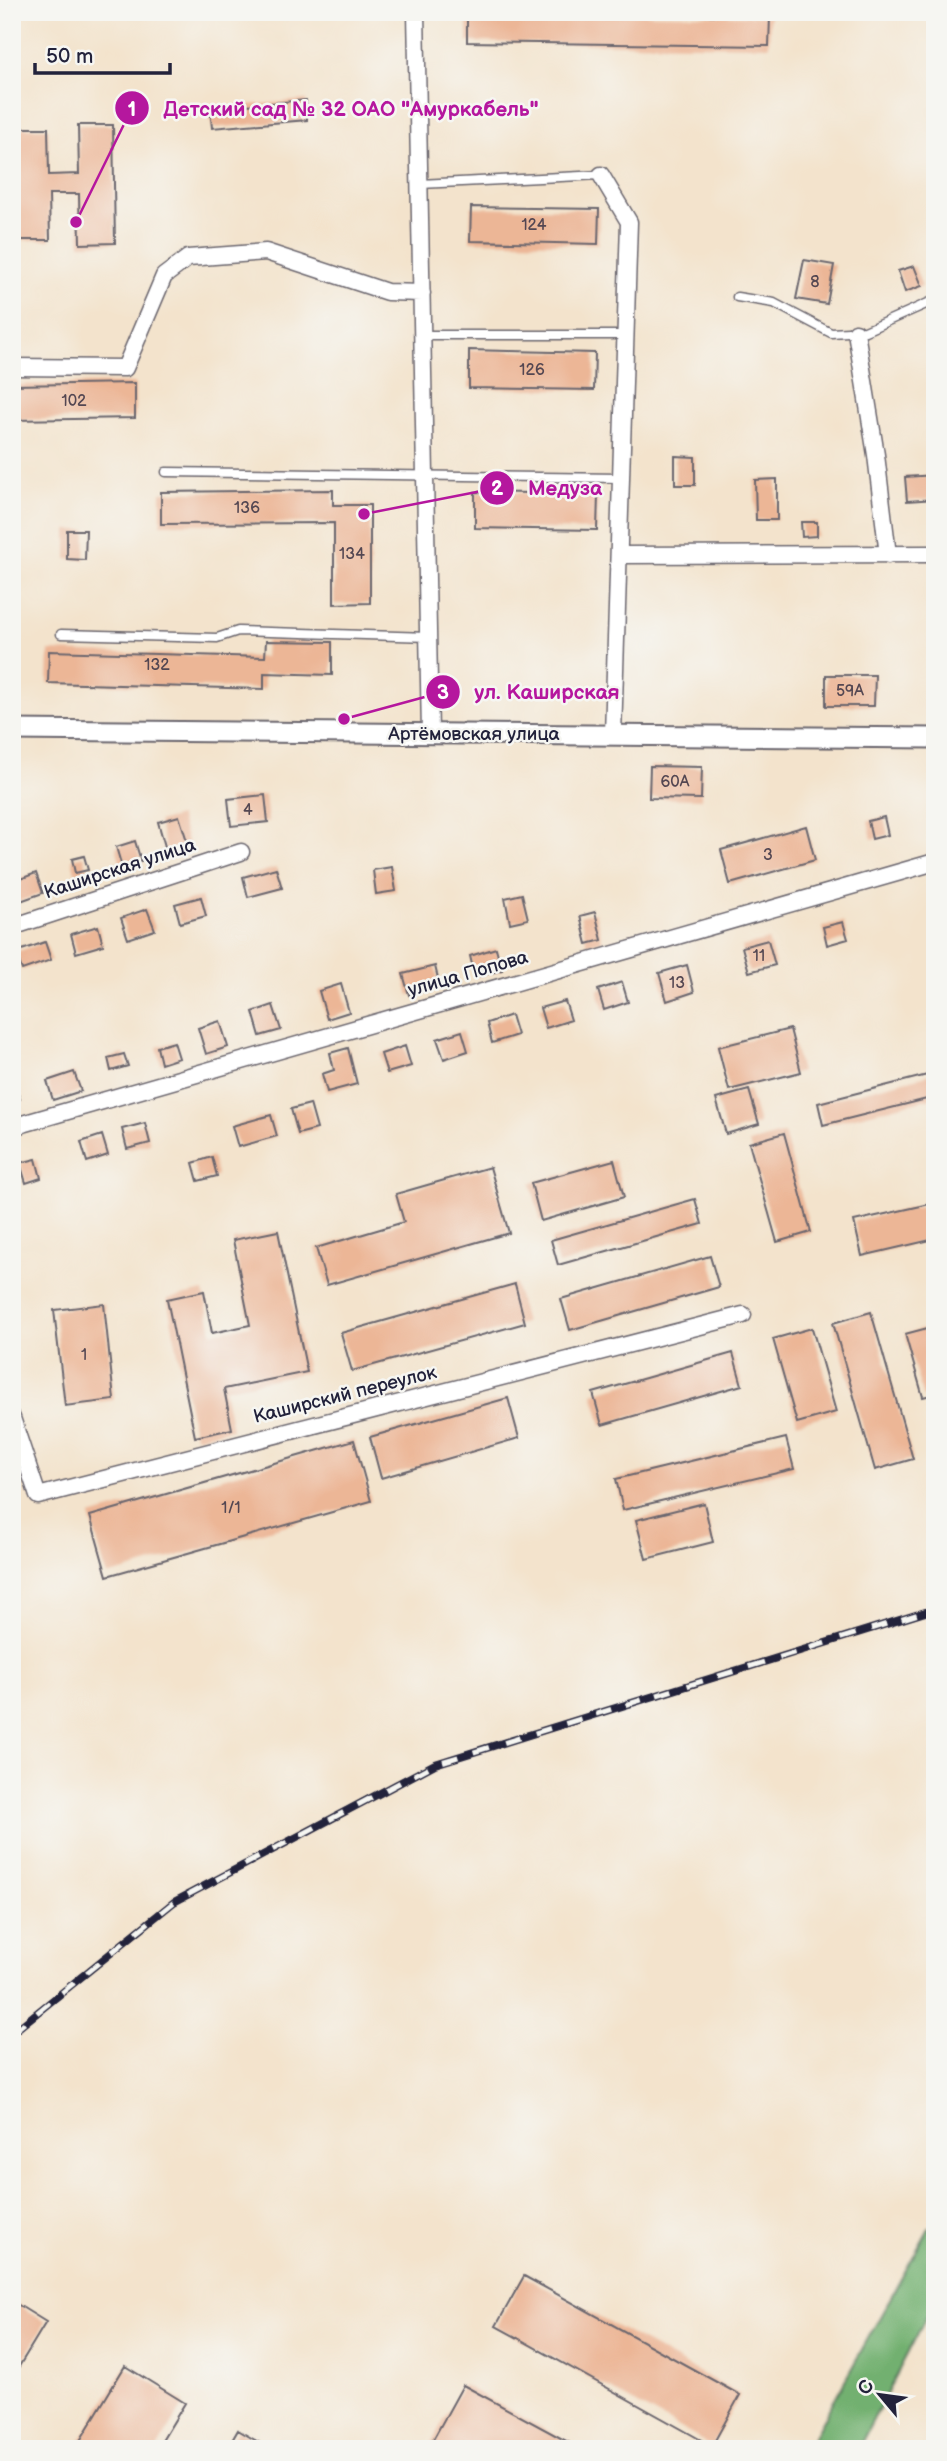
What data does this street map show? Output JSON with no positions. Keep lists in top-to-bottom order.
{
  "streets": {
    "street": [
      "Артёмовская улица",
      "Каширская улица",
      "улица Попова",
      "Каширский переулок"
    ]
  },
  "places": ["Детский сад № 32 ОАО \"Амуркабель\"", "Медуза", "ул. Каширская"],
  "house_numbers": [
    "124",
    "8",
    "126",
    "102",
    "136",
    "134",
    "132",
    "59А",
    "60А",
    "4",
    "3",
    "11",
    "13",
    "1",
    "1/1"
  ],
  "scale_bar": "50 m",
  "north": "top left"
}
